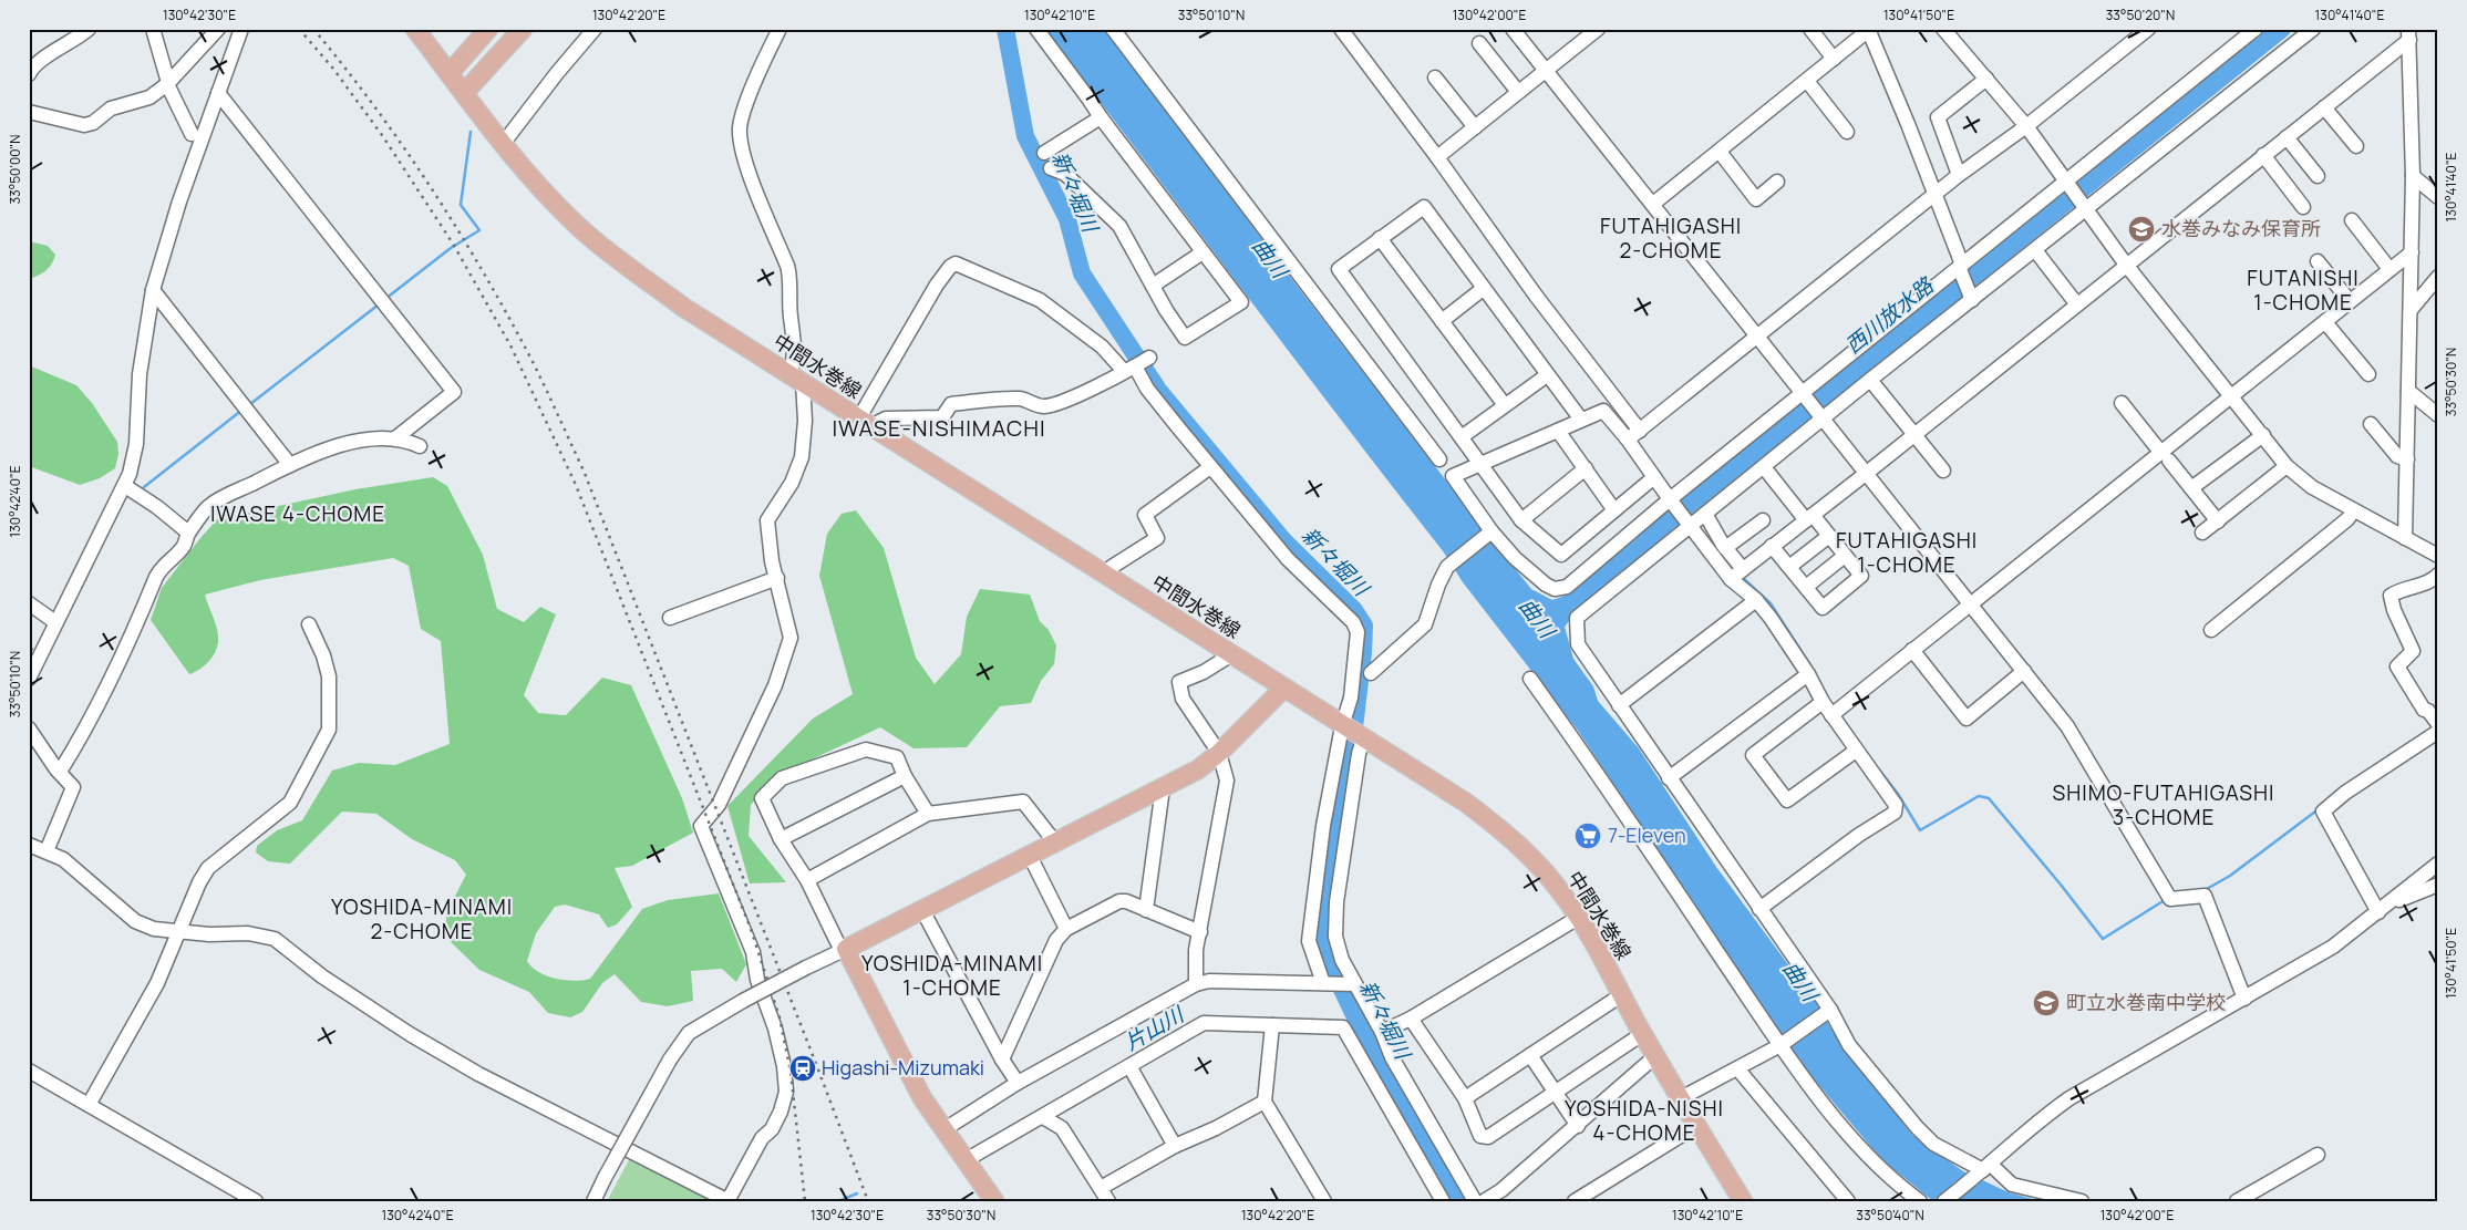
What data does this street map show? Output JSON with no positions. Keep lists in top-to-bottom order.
{
  "streets": {
    "main road": ["中間水巻線"]
  },
  "districts": [
    "FUTAHIGASHI 2-CHOME",
    "FUTANISHI 1-CHOME",
    "IWASE-NISHIMACHI",
    "IWASE 4-CHOME",
    "FUTAHIGASHI 1-CHOME",
    "SHIMO-FUTAHIGASHI 3-CHOME",
    "YOSHIDA-MINAMI 2-CHOME",
    "YOSHIDA-MINAMI 1-CHOME",
    "YOSHIDA-NISHI 4-CHOME"
  ],
  "water": [
    "新々堀川",
    "曲川",
    "西川放水路",
    "片山川"
  ],
  "places": {
    "school or university": ["水巻みなみ保育所", "町立水巻南中学校"],
    "supermarket": ["7-Eleven"],
    "station": ["Higashi-Mizumaki"]
  },
  "coordinates": [
    "130°42'30\"E",
    "130°42'20\"E",
    "130°42'10\"E",
    "33°50'10\"N",
    "130°42'00\"E",
    "130°41'50\"E",
    "33°50'20\"N",
    "130°41'40\"E",
    "33°50'00\"N",
    "33°50'30\"N",
    "130°42'40\"E",
    "33°50'40\"N"
  ]
}
